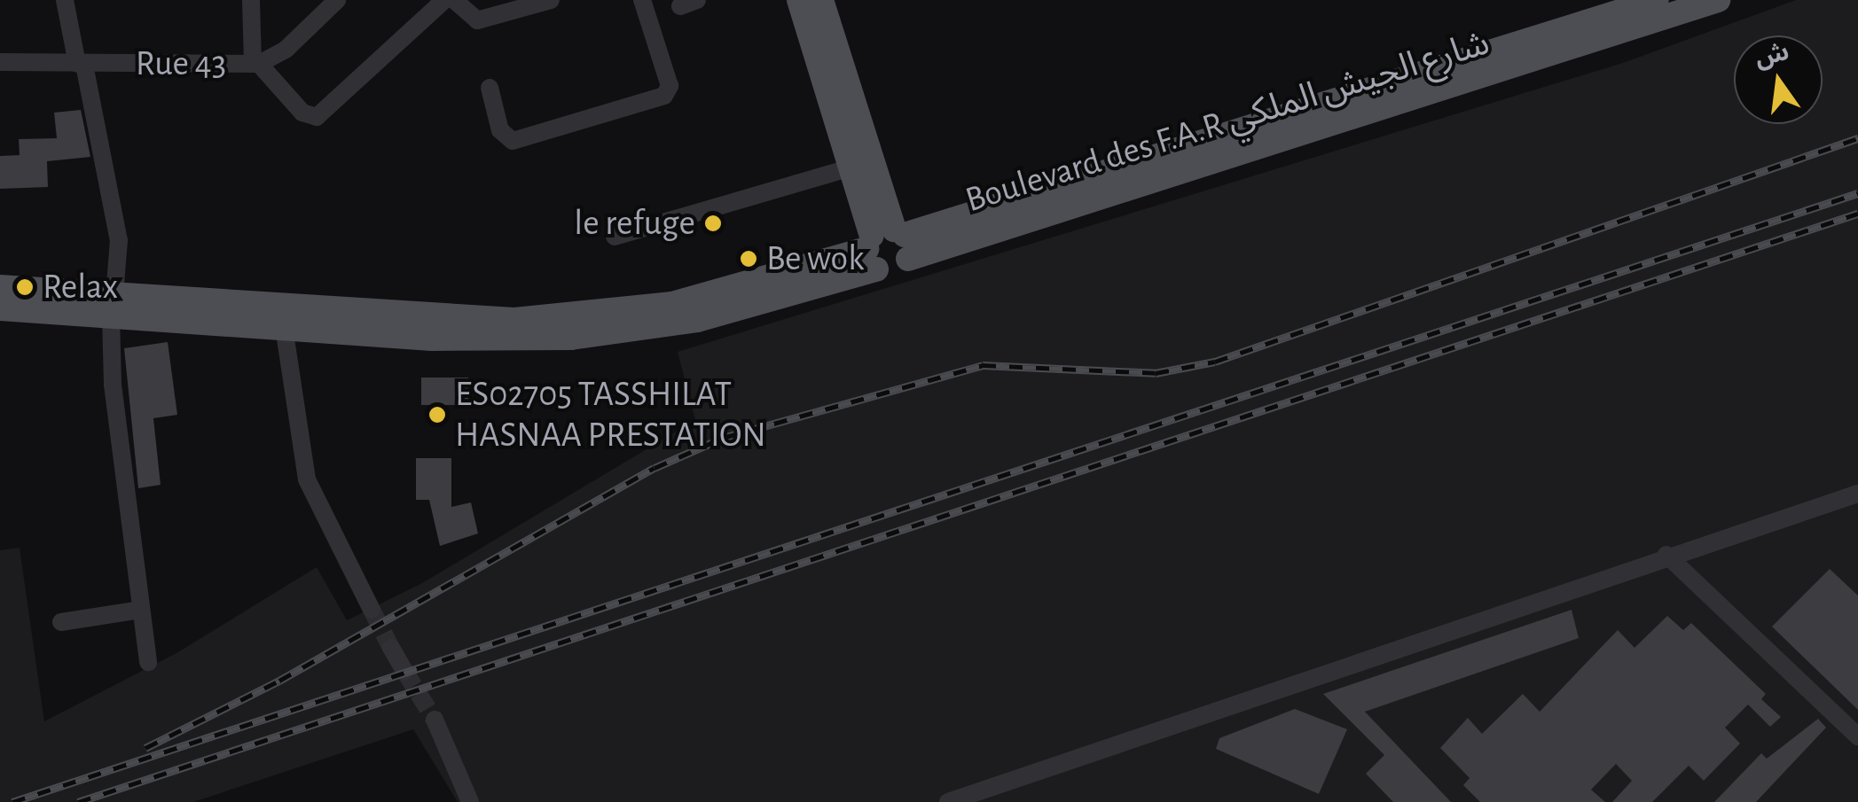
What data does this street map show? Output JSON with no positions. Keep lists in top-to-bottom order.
{
  "streets": {
    "main road": ["Boulevard des F.A.R شارع الجيش الملكي"],
    "street": ["Rue 43"]
  },
  "places": [
    "le refuge",
    "Be wok",
    "Relax",
    "ES02705 TASSHILAT HASNAA PRESTATION"
  ],
  "north": "top"
}
